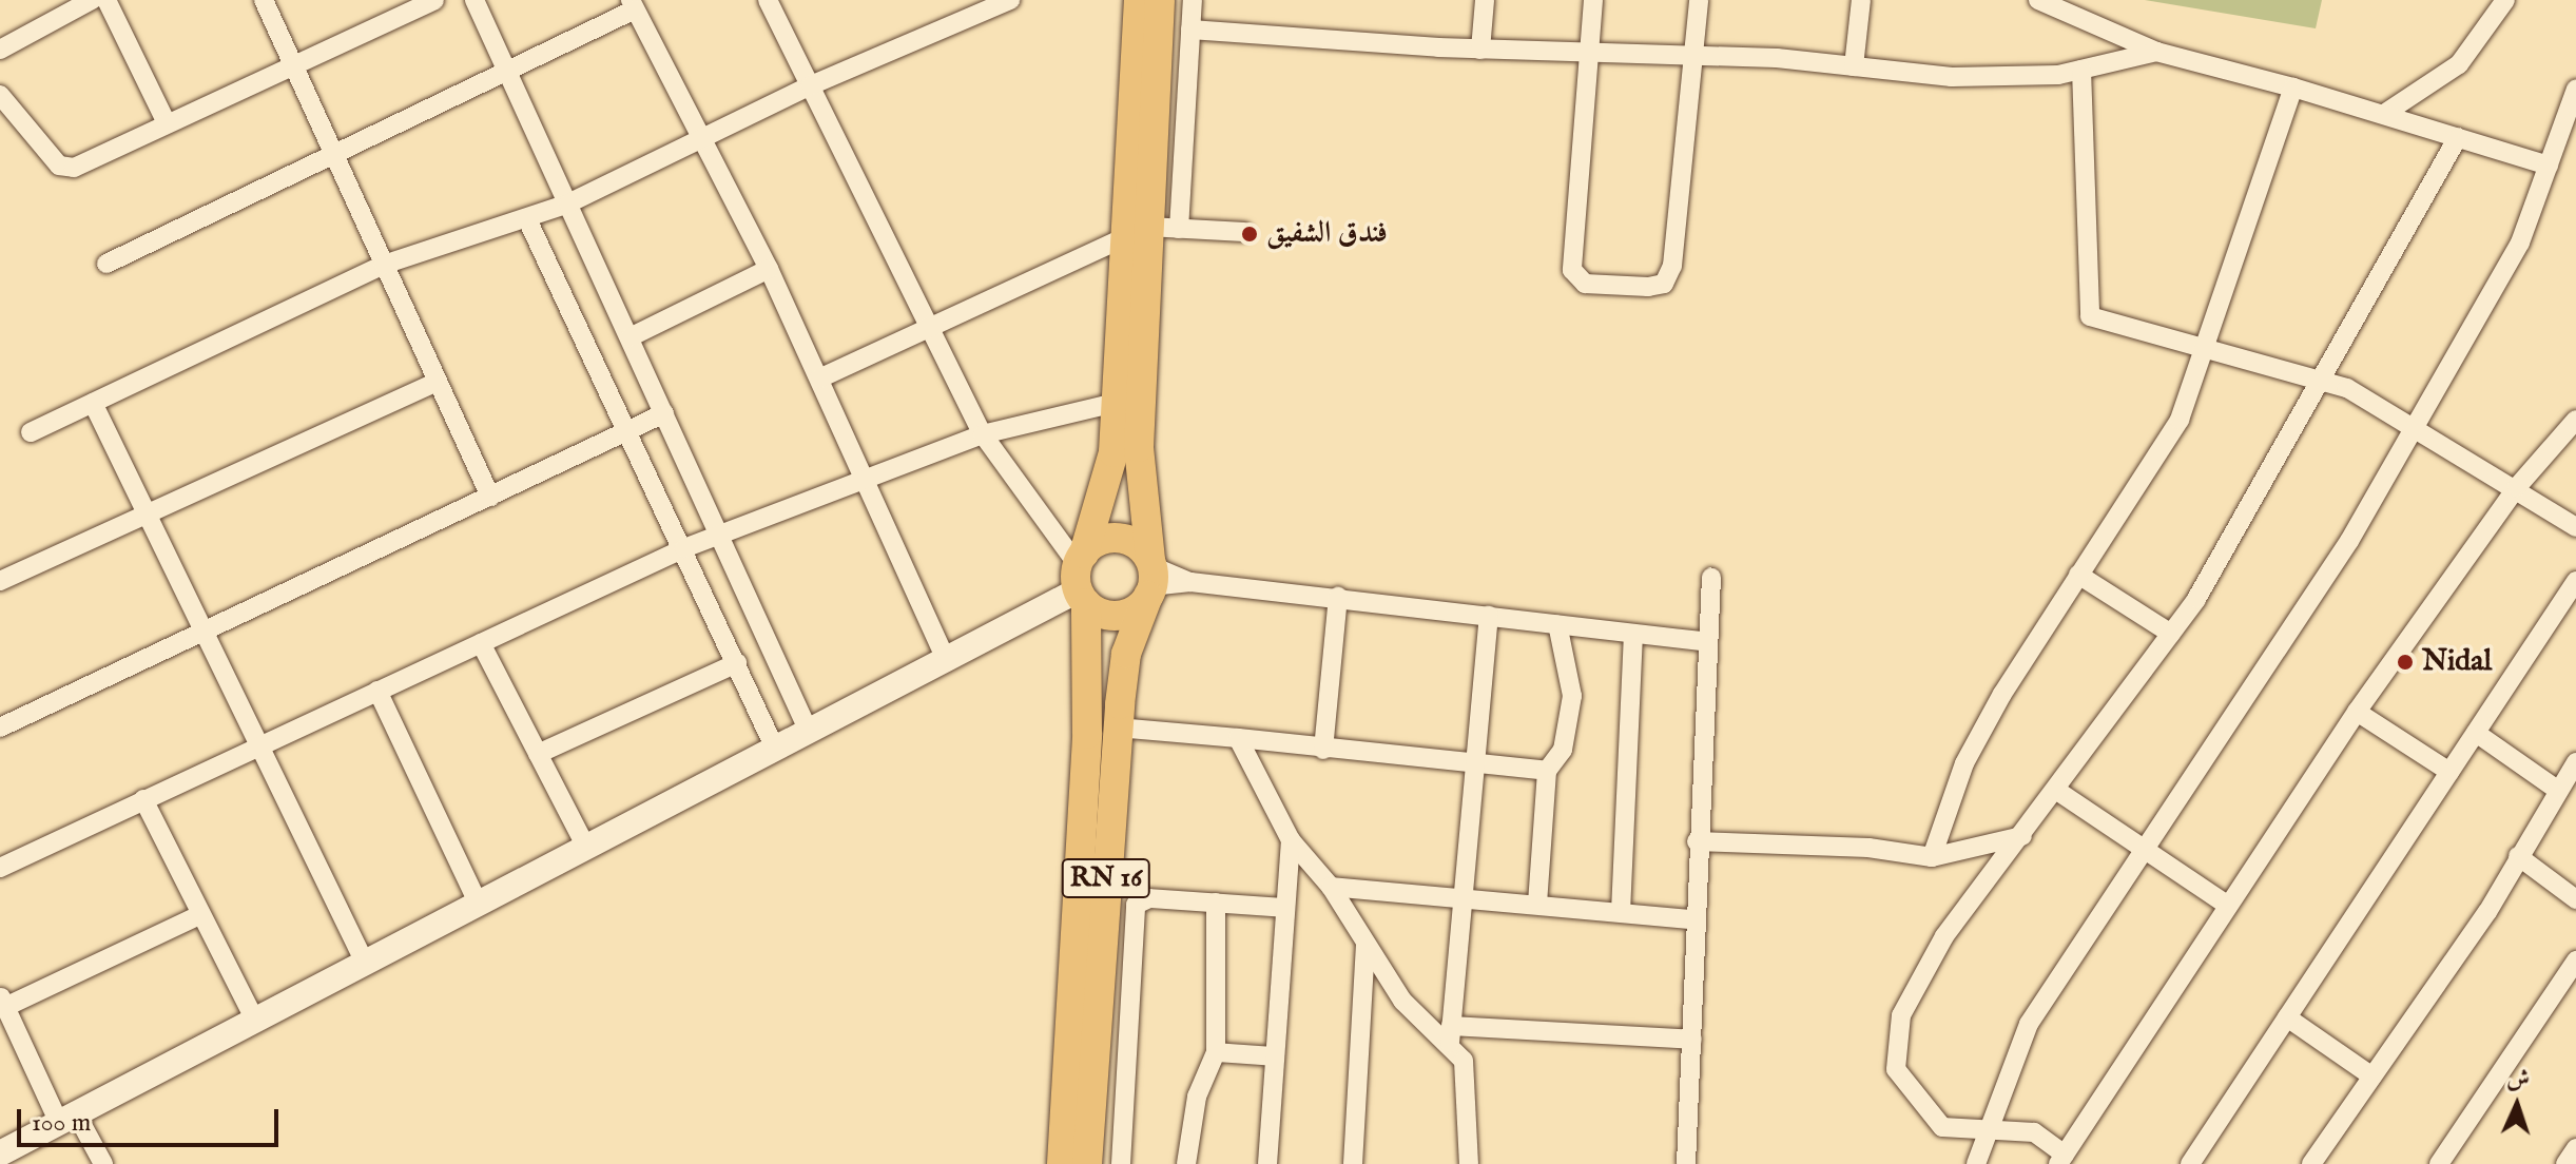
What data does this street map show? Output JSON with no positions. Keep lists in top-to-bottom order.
{
  "streets": {
    "main road": ["RN 16"]
  },
  "places": ["فندق الشفيق", "Nidal"],
  "scale_bar": "100 m",
  "north": "top"
}
